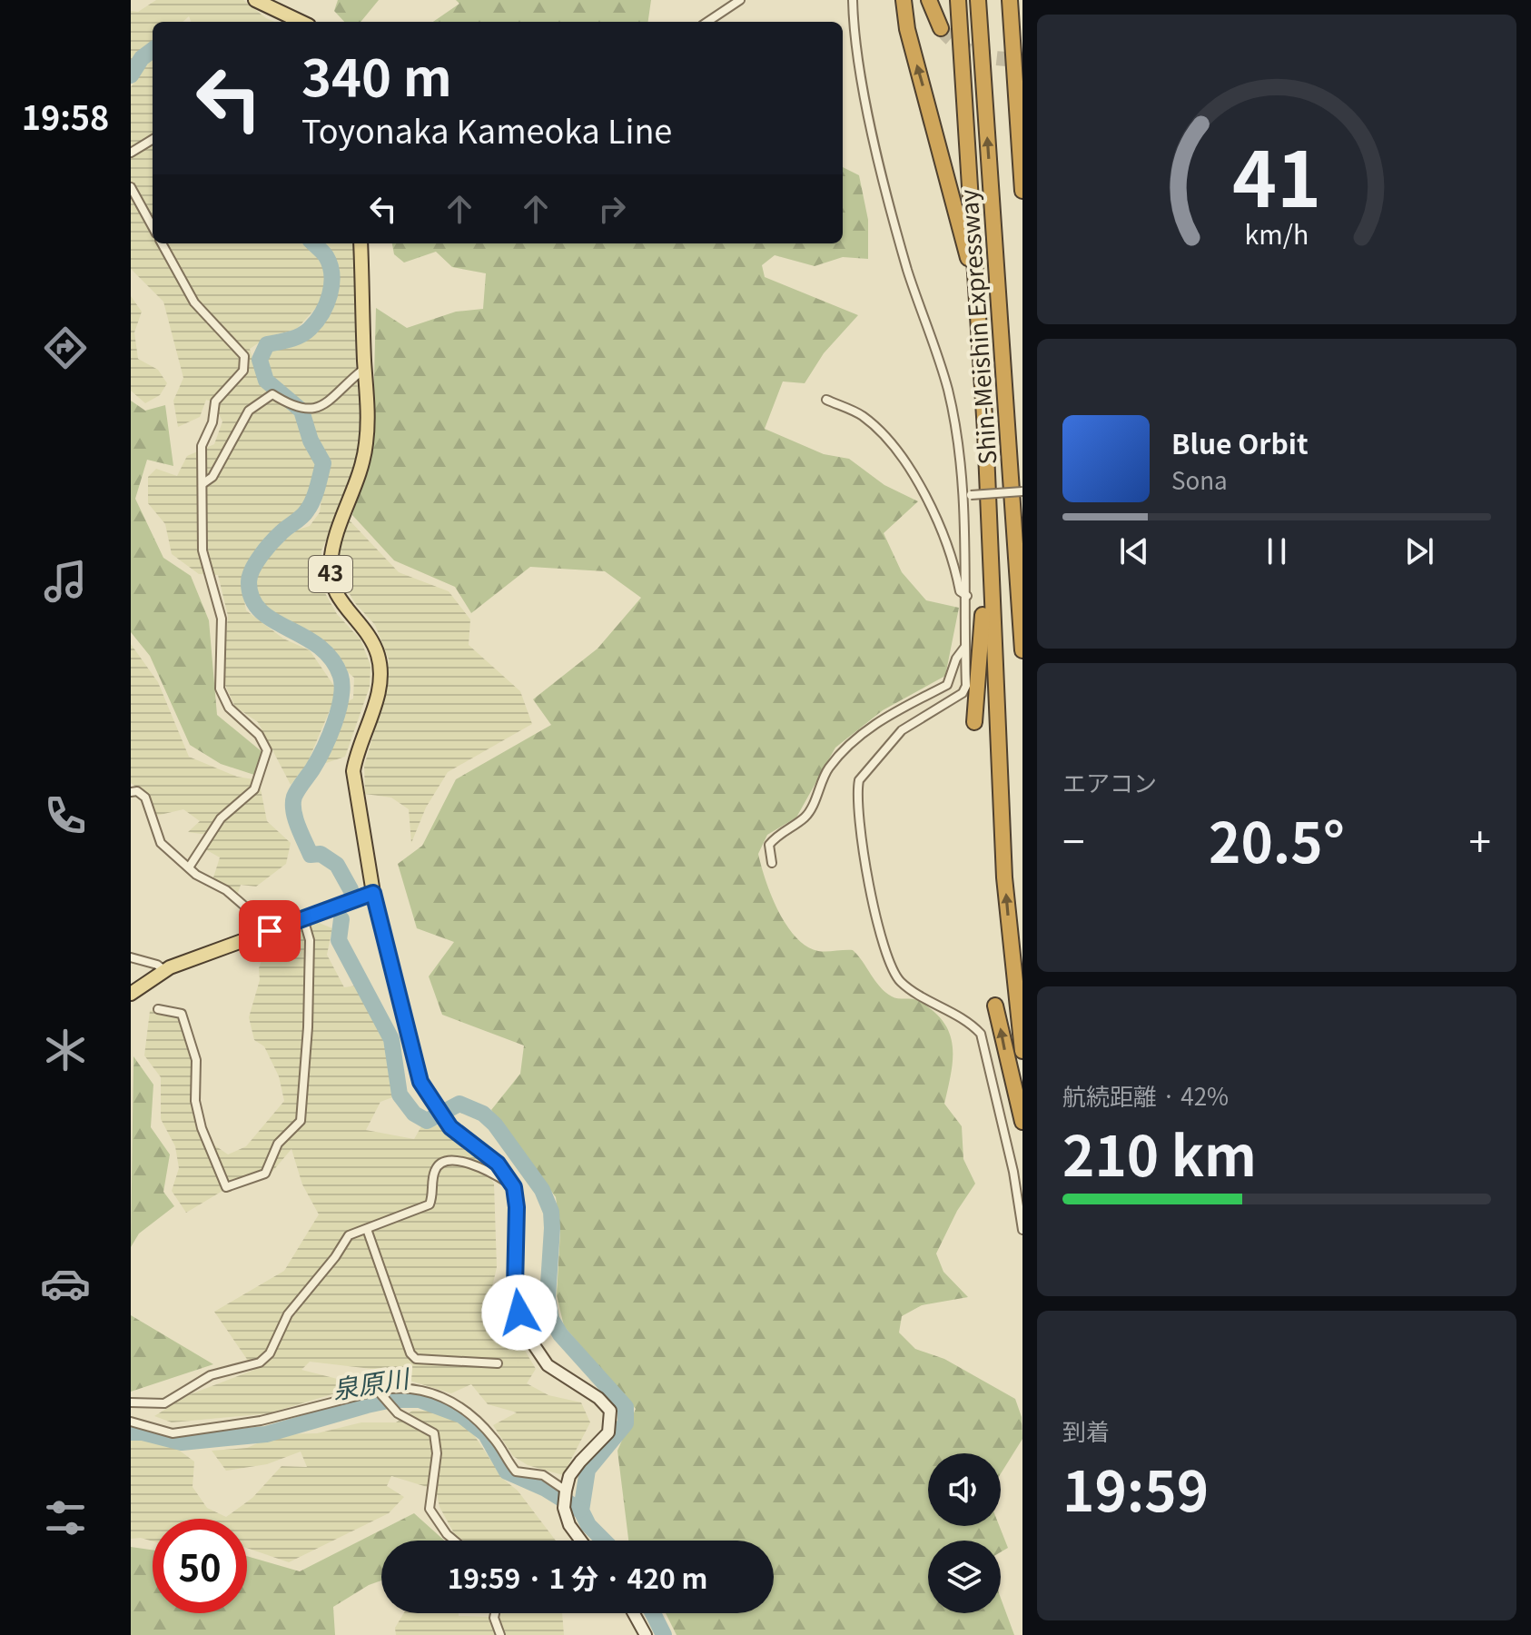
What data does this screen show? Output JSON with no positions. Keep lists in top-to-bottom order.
{
  "streets": {
    "highway": ["Shin-Meishin Expressway"],
    "main road": ["43"]
  },
  "water": ["泉原川"],
  "page": {
    "tabs": "19:58",
    "turn": ["340 m", "Toyonaka Kameoka Line"],
    "song": ["Blue Orbit", "Sona"],
    "tile": [
      "エアコン",
      ["航続距離 · 42%", "210 km"],
      ["到着", "19:59"]
    ],
    "heat": ["−", "20.5°", "+"],
    "limit": "50",
    "trip": "19:59 · 1 分 · 420 m",
    "gauge": ["41", "km/h"]
  }
}
